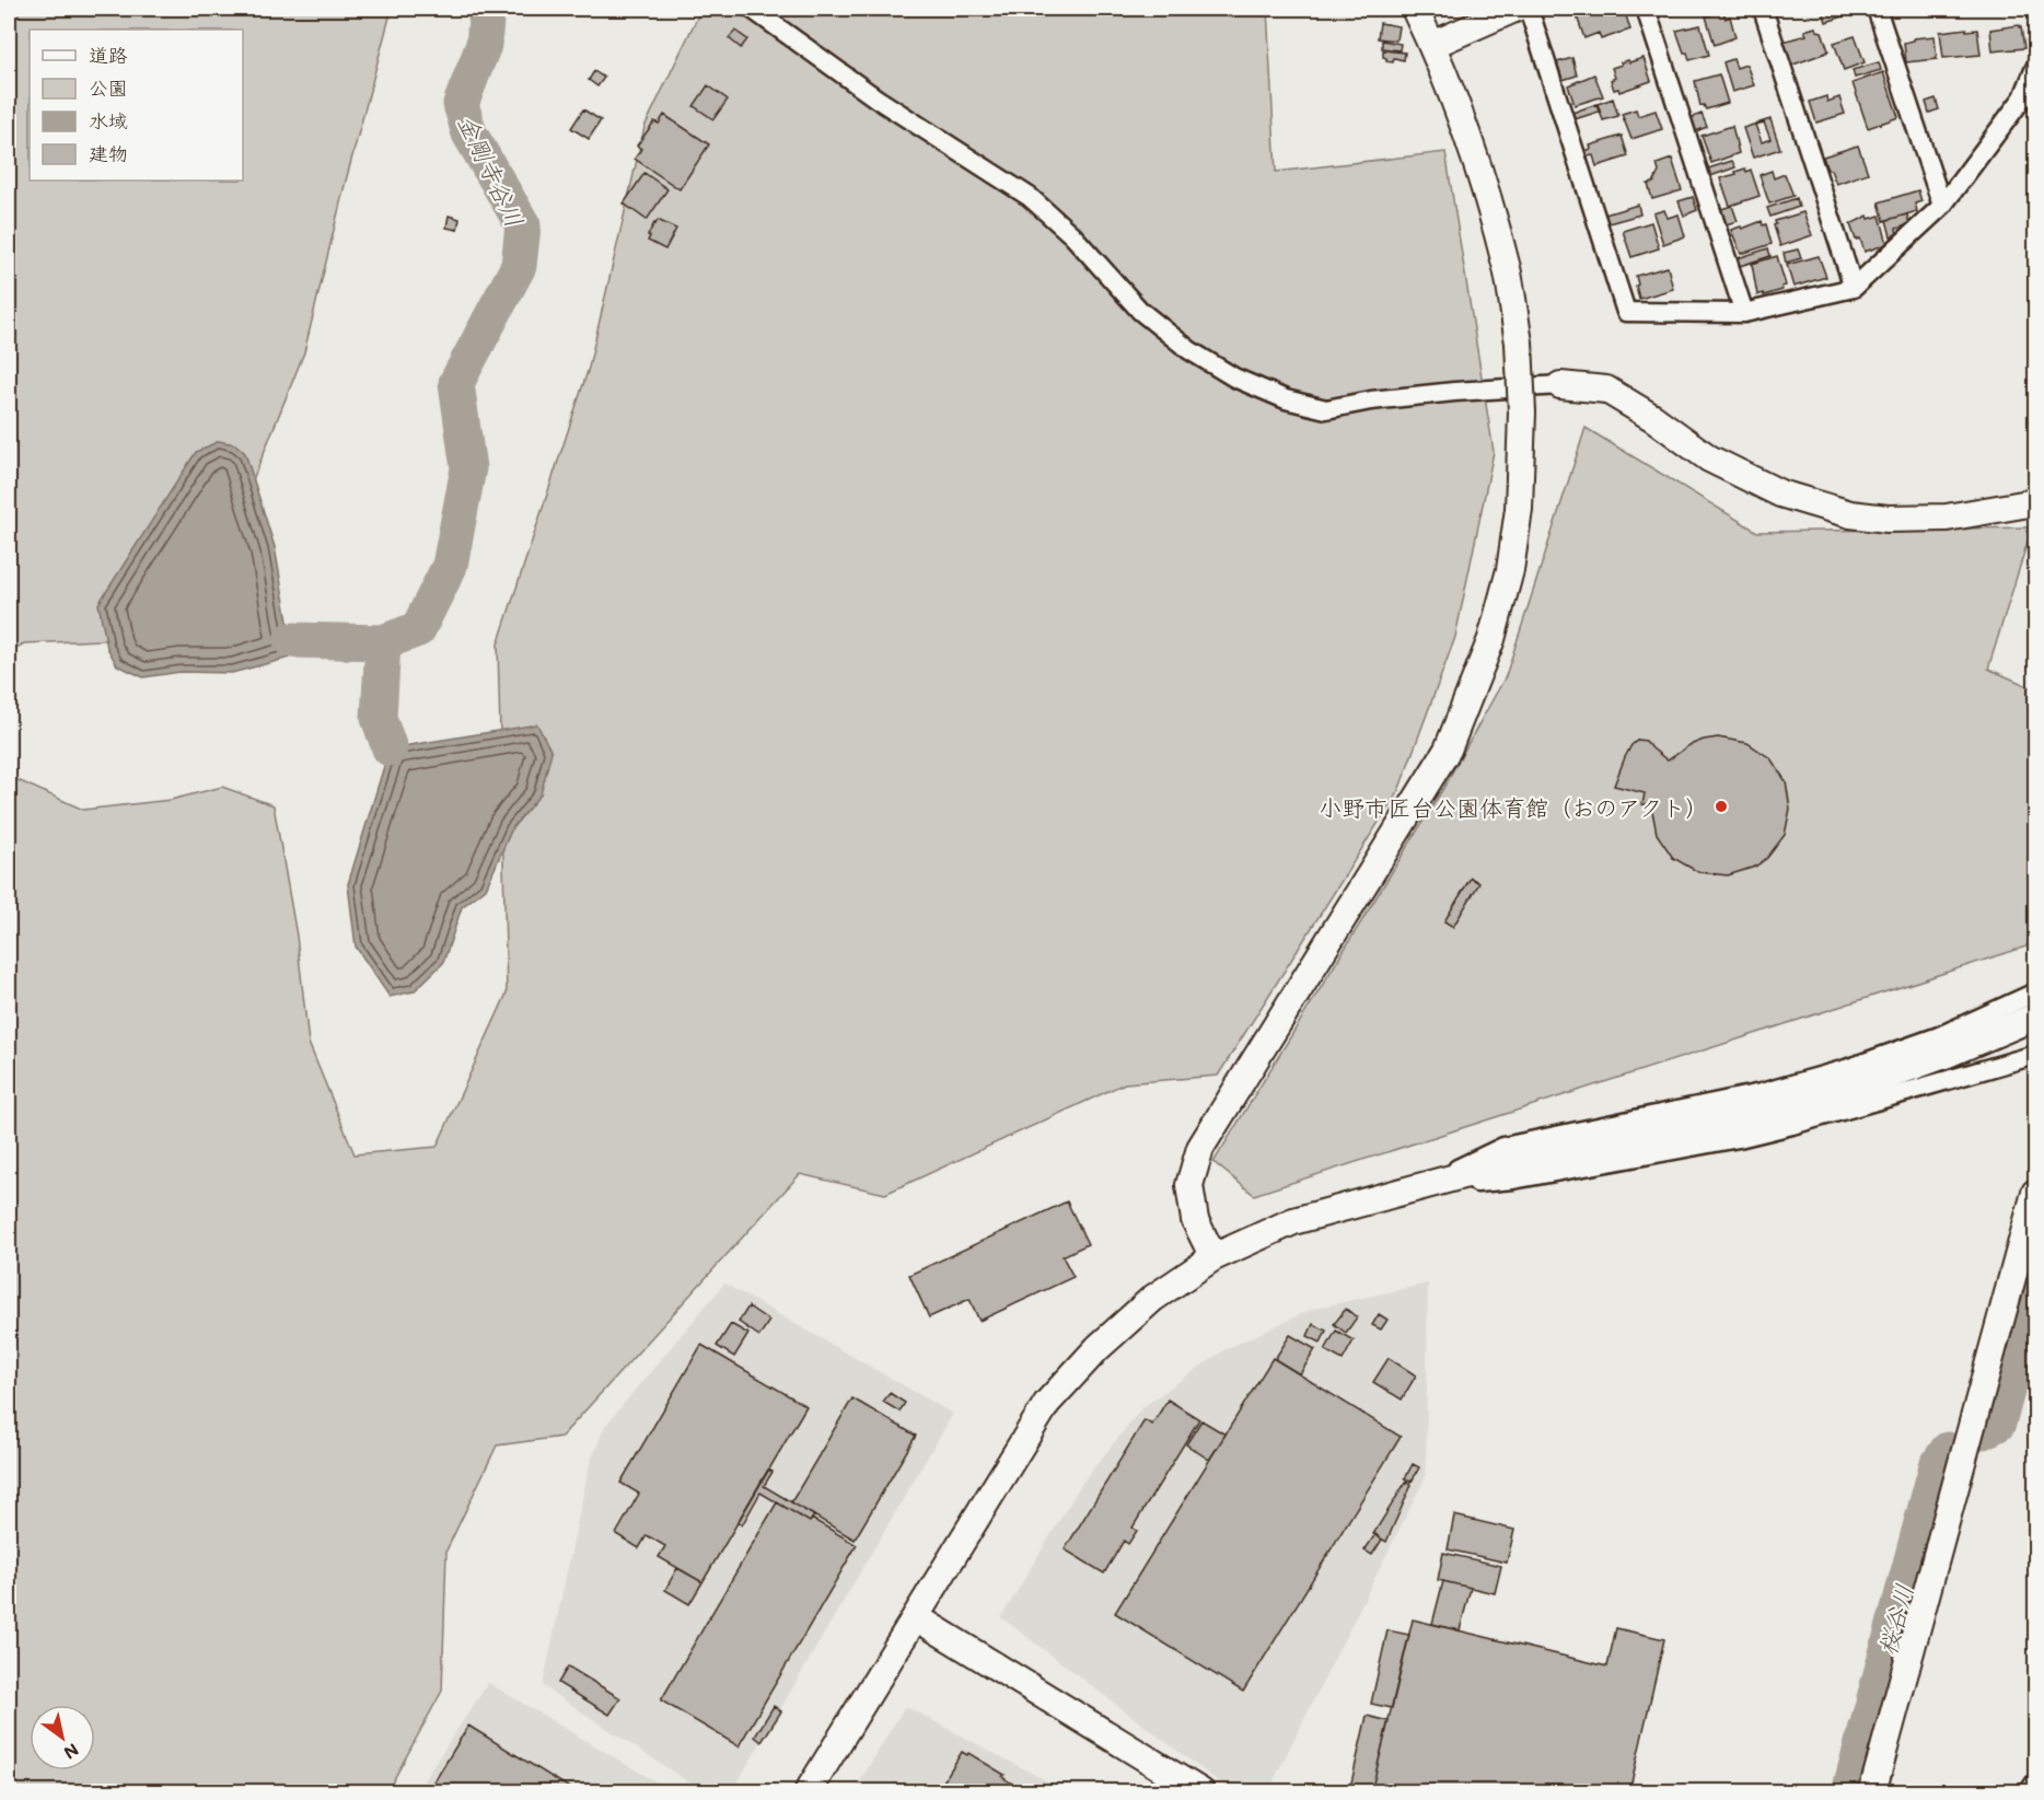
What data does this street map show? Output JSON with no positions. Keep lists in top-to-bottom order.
{
  "water": ["金剛寺谷川", "桜谷川"],
  "places": ["小野市匠台公園体育館（おのアクト）"],
  "legend": [
    "道路",
    "公園",
    "水域",
    "建物"
  ],
  "north": "bottom right"
}
